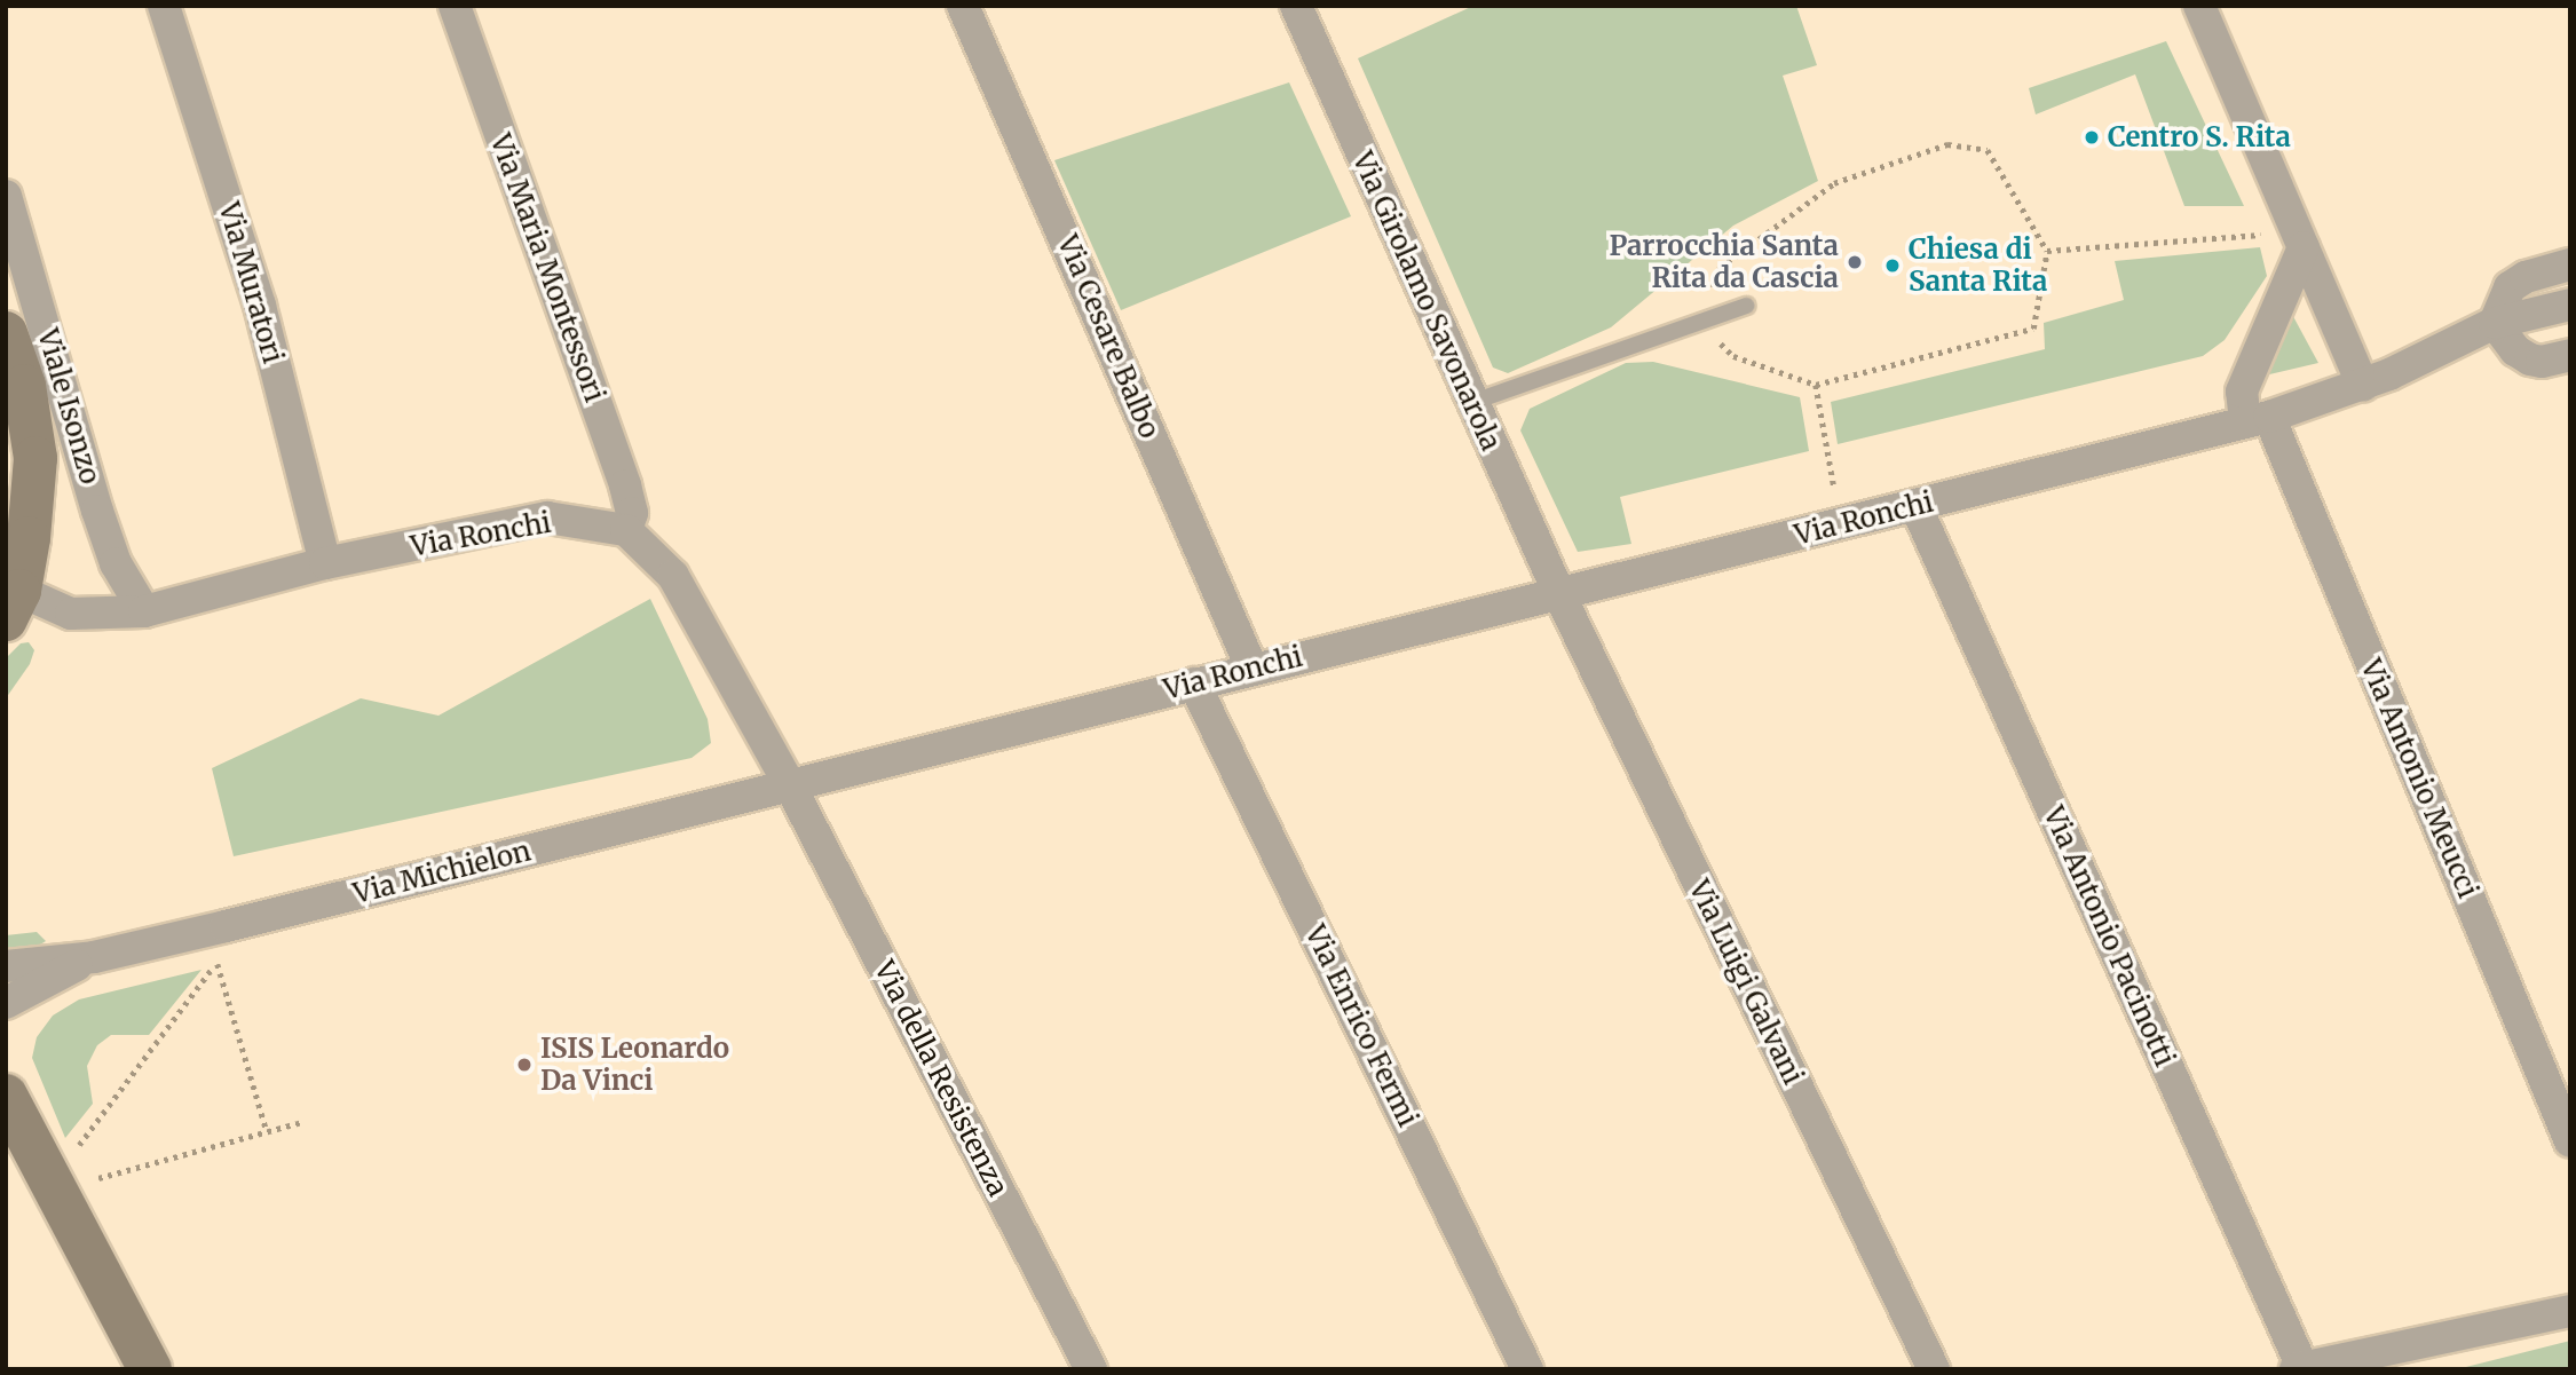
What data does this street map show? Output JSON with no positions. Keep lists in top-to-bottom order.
{
  "streets": {
    "street": [
      "Via Maria Montessori",
      "Via Muratori",
      "Via Girolamo Savonarola",
      "Via Cesare Balbo",
      "Viale Isonzo",
      "Via Ronchi",
      "Via Antonio Meucci",
      "Via Michielon",
      "Via Antonio Pacinotti",
      "Via Luigi Galvani",
      "Via Enrico Fermi",
      "Via della Resistenza"
    ]
  },
  "crossings": [
    ["Via Maria Montessori", "Via Ronchi"],
    ["Via Muratori", "Via Ronchi"],
    ["Via Girolamo Savonarola", "Via Ronchi"],
    ["Via Girolamo Savonarola", "Via Luigi Galvani"],
    ["Via Cesare Balbo", "Via Ronchi"],
    ["Viale Isonzo", "Via Ronchi"],
    ["Via Ronchi", "Via Antonio Meucci"],
    ["Via Ronchi", "Via Michielon"],
    ["Via Ronchi", "Via Antonio Pacinotti"],
    ["Via Ronchi", "Via Luigi Galvani"],
    ["Via Ronchi", "Via Enrico Fermi"],
    ["Via Ronchi", "Via della Resistenza"],
    ["Via Michielon", "Via della Resistenza"]
  ],
  "places": [
    "Centro S. Rita",
    "Parrocchia Santa Rita da Cascia",
    "Chiesa di Santa Rita",
    "ISIS Leonardo Da Vinci"
  ]
}
